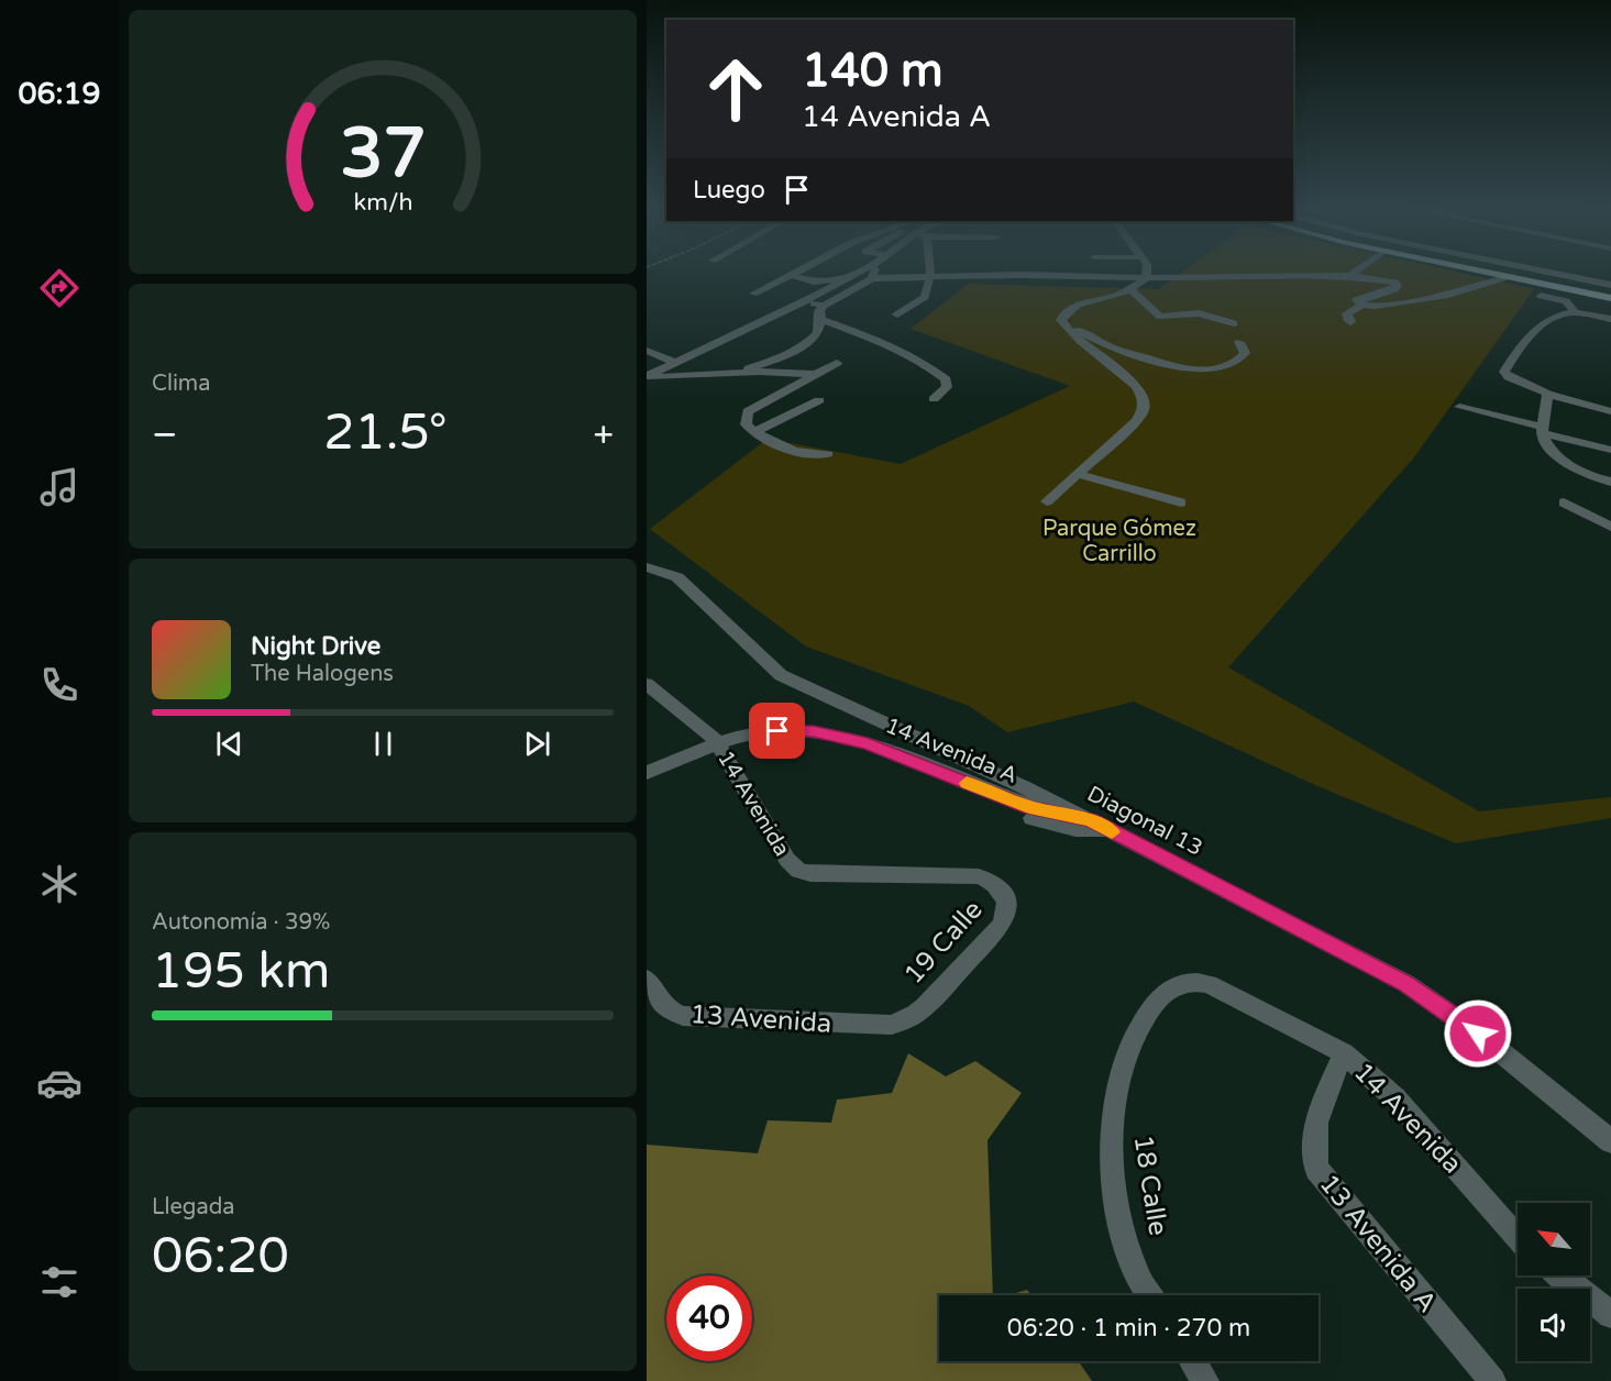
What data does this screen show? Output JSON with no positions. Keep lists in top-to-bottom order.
{
  "streets": {
    "street": [
      "14 Avenida A",
      "14 Avenida",
      "Diagonal 13",
      "19 Calle",
      "13 Avenida",
      "18 Calle",
      "13 Avenida A"
    ]
  },
  "crossings": [
    ["14 Avenida A", "14 Avenida"],
    ["14 Avenida A", "Diagonal 13"],
    ["14 Avenida", "19 Calle"],
    ["14 Avenida", "18 Calle"],
    ["14 Avenida", "13 Avenida A"],
    ["19 Calle", "13 Avenida"]
  ],
  "parks": ["Parque Gómez Carrillo"],
  "north": "top left",
  "page": {
    "tabs": "06:19",
    "turn": ["140 m", "14 Avenida A"],
    "then": "Luego",
    "tile": [
      "Clima",
      ["Autonomía · 39%", "195 km"],
      ["Llegada", "06:20"]
    ],
    "heat": ["−", "21.5°", "+"],
    "song": ["Night Drive", "The Halogens"],
    "limit": "40",
    "trip": "06:20 · 1 min · 270 m",
    "gauge": ["37", "km/h"]
  }
}
